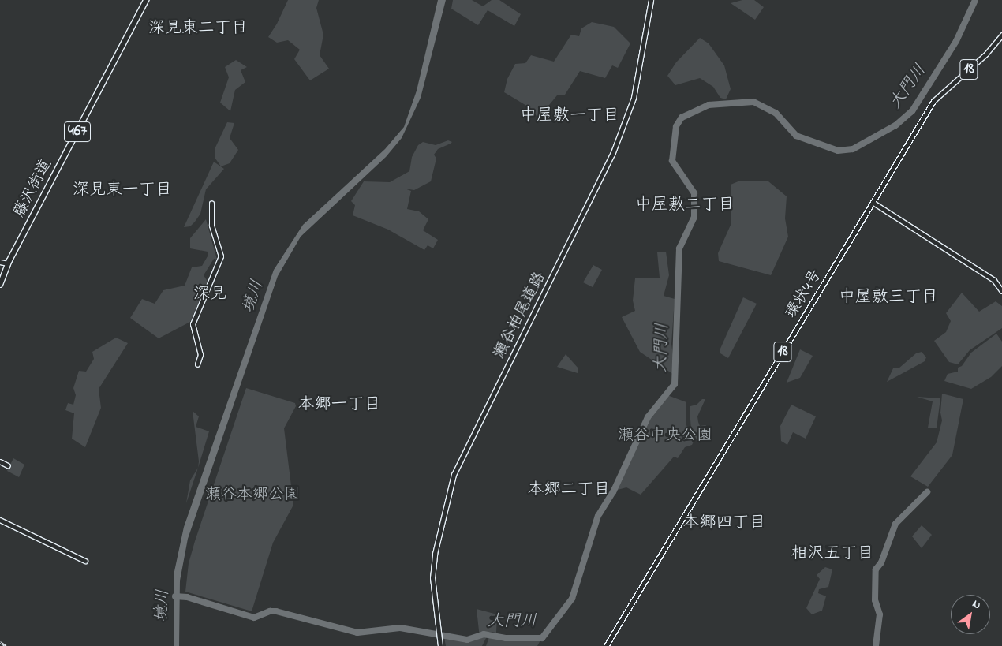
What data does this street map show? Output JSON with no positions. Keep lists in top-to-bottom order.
{
  "streets": {
    "highway": ["467", "藤沢街道"],
    "main road": ["18", "環状4号", "瀬谷柏尾道路"]
  },
  "districts": [
    "深見東二丁目",
    "中屋敷一丁目",
    "深見東一丁目",
    "中屋敷二丁目",
    "深見",
    "中屋敷三丁目",
    "本郷一丁目",
    "本郷二丁目",
    "本郷四丁目",
    "相沢五丁目"
  ],
  "water": ["大門川", "境川"],
  "parks": ["瀬谷中央公園", "瀬谷本郷公園"],
  "north": "top right"
}
